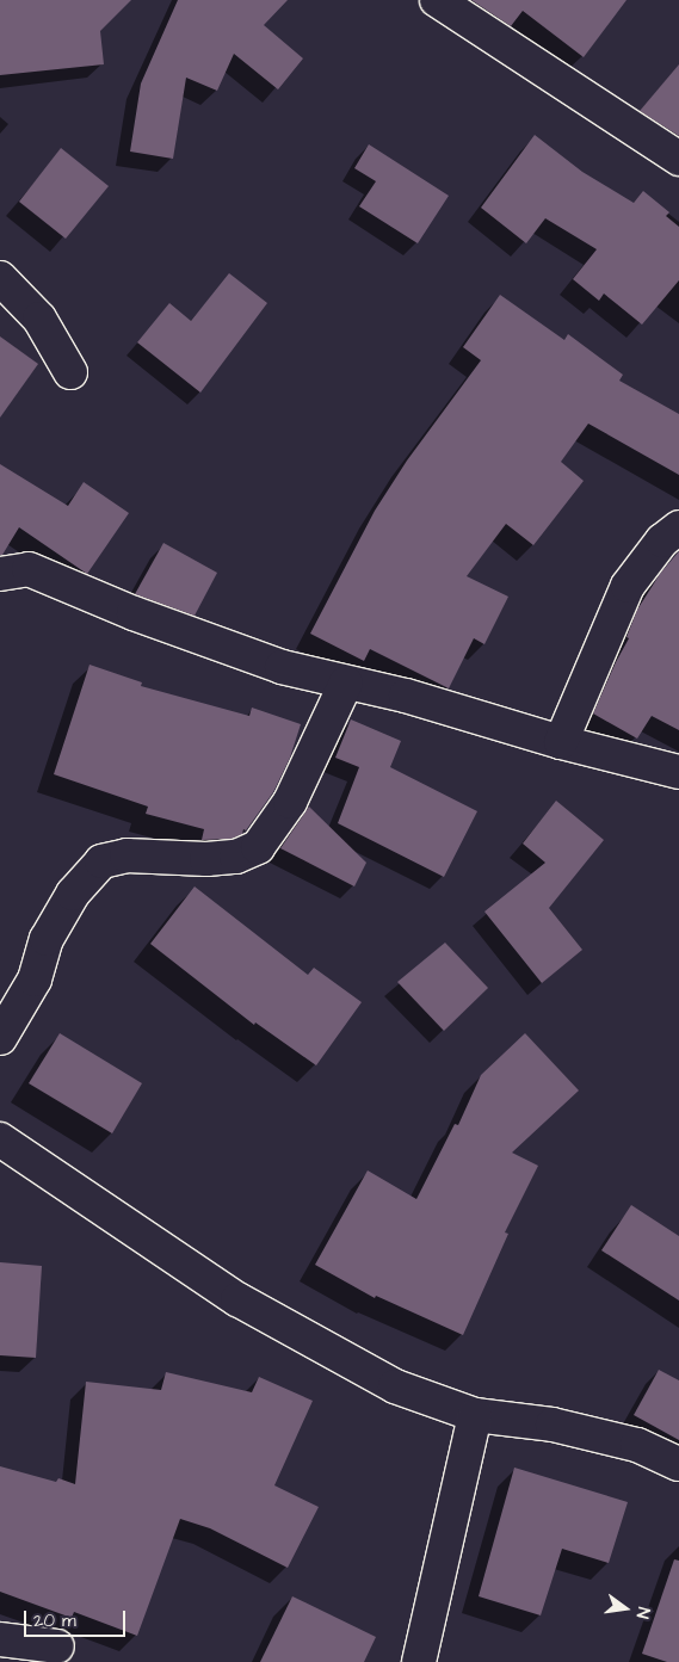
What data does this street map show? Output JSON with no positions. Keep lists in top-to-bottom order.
{
  "scale_bar": "20 m",
  "north": "right"
}
